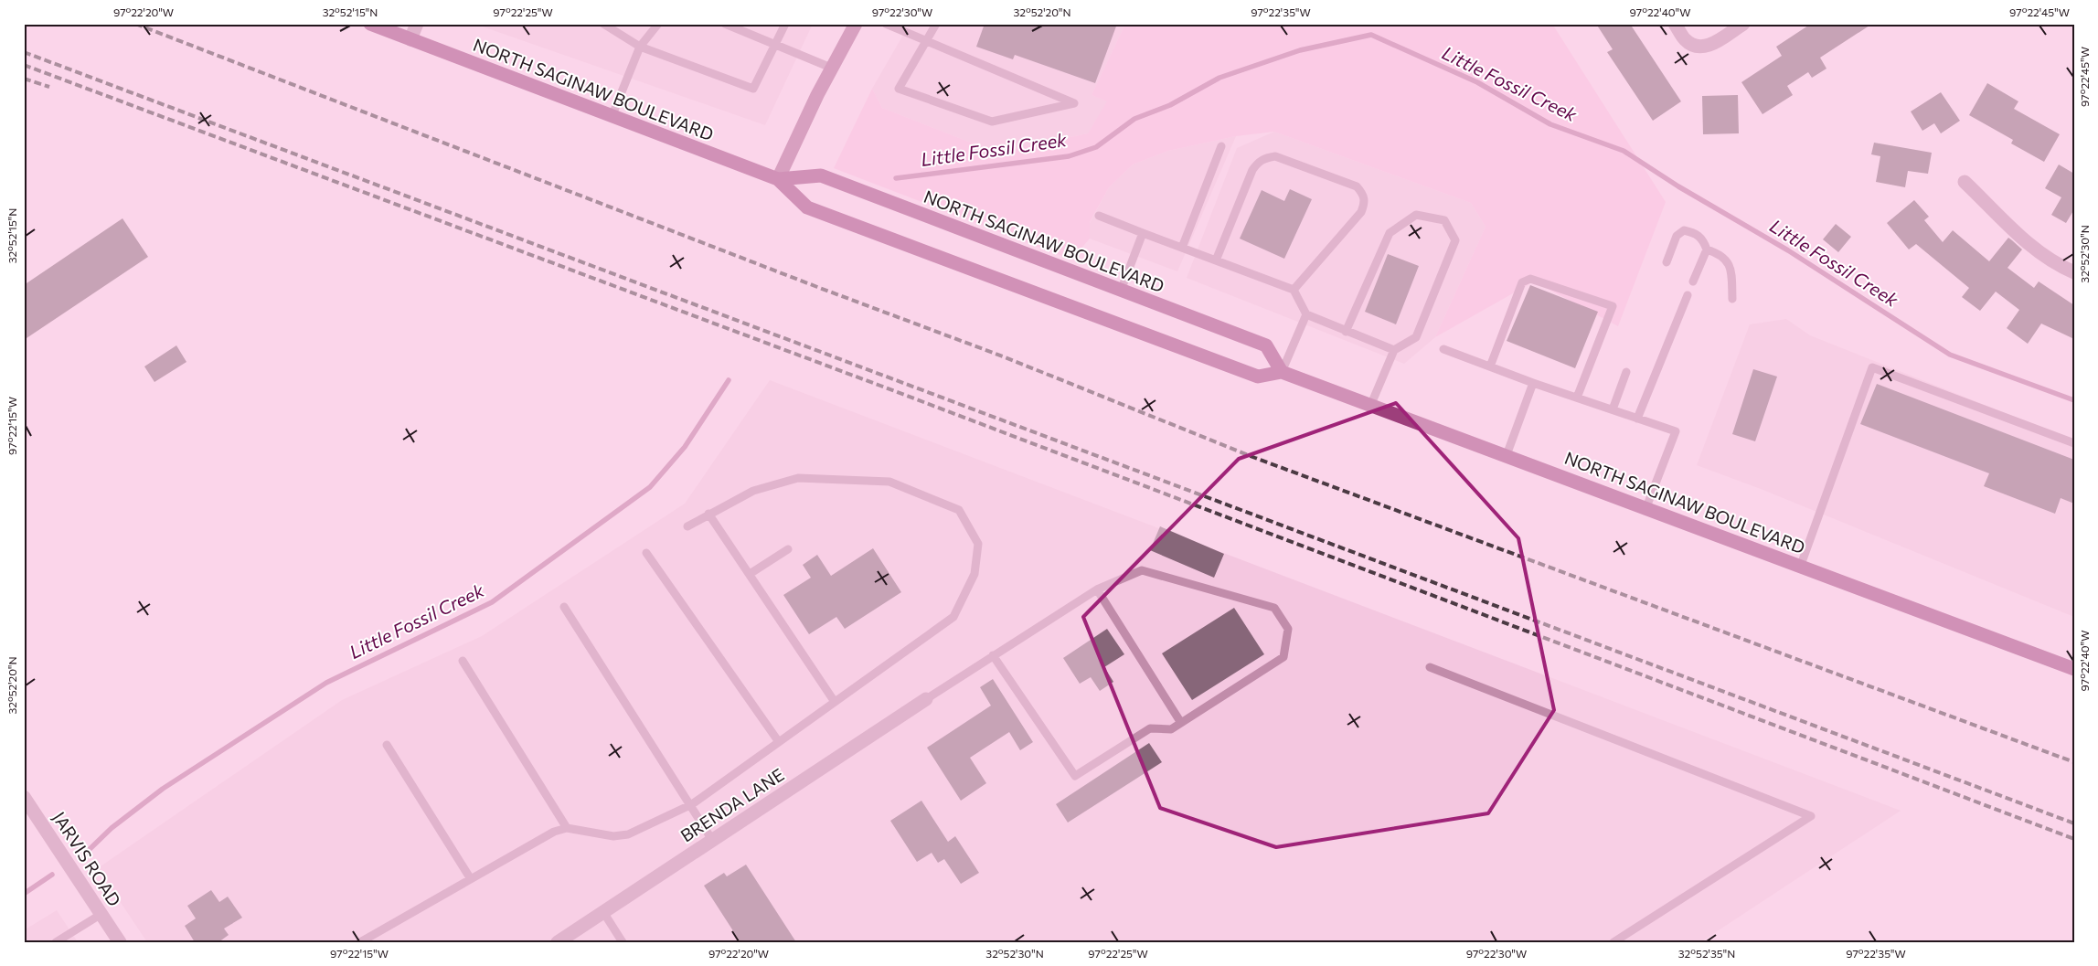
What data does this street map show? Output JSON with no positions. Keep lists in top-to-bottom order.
{
  "streets": {
    "main road": ["NORTH SAGINAW BOULEVARD"],
    "street": ["BRENDA LANE", "JARVIS ROAD"]
  },
  "water": ["Little Fossil Creek"],
  "coordinates": [
    "97°22'20\"W",
    "32°52'15\"N",
    "97°22'25\"W",
    "97°22'30\"W",
    "32°52'20\"N",
    "97°22'35\"W",
    "97°22'40\"W",
    "97°22'45\"W",
    "32°52'30\"N",
    "97°22'15\"W",
    "32°52'35\"N"
  ]
}
